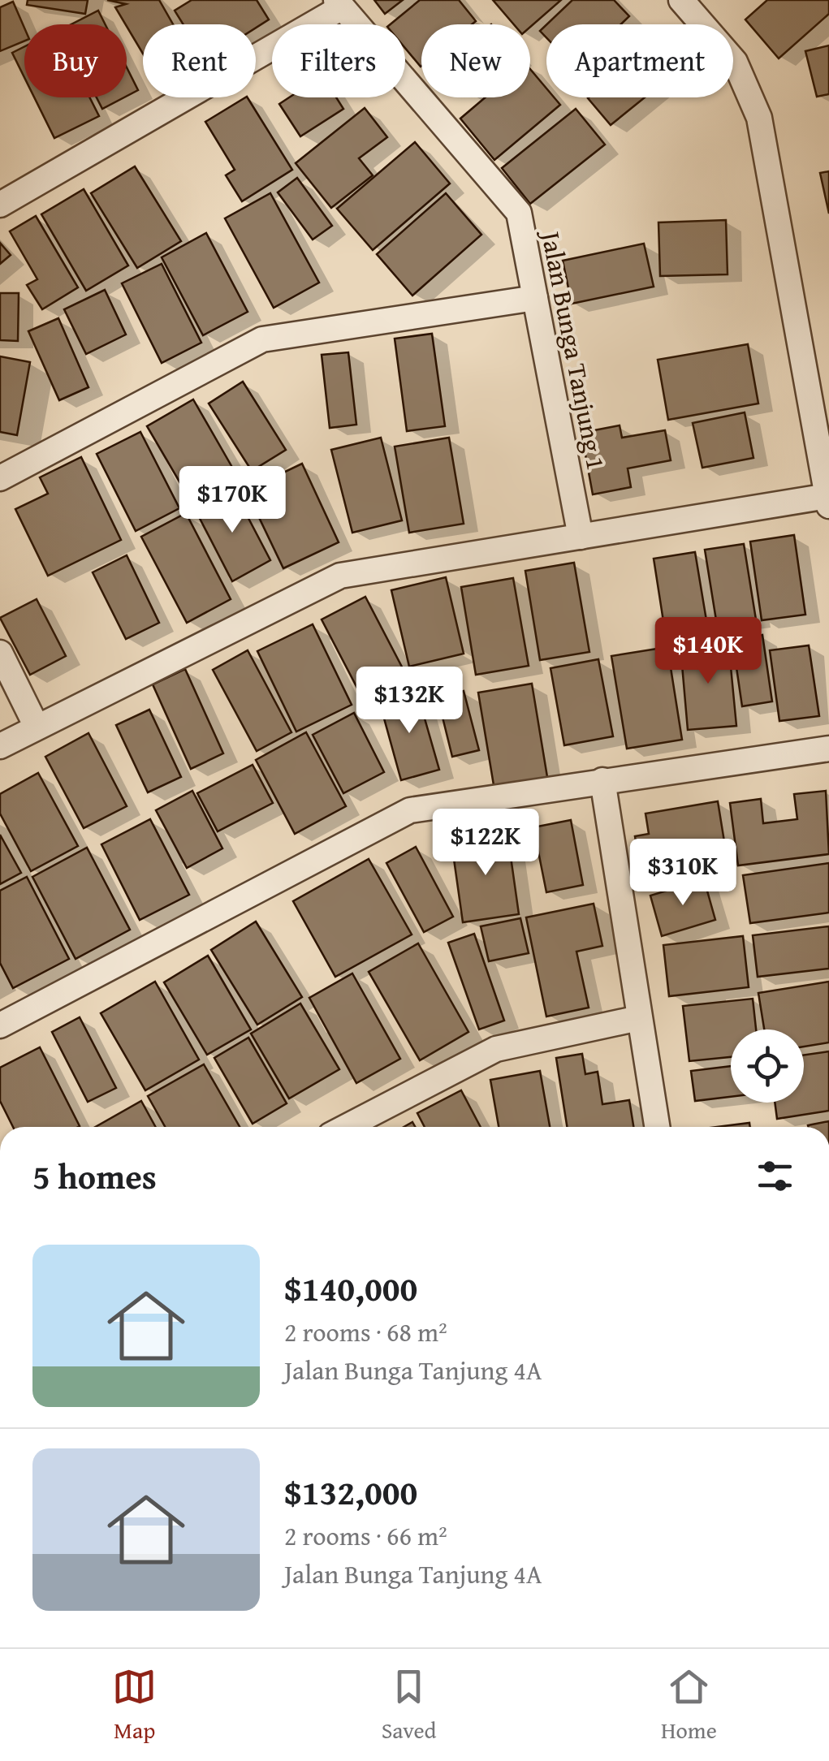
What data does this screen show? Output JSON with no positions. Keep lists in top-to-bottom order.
{
  "streets": {
    "street": ["Jalan Bunga Tanjung 1"]
  },
  "page": {
    "chip": [
      "Buy",
      "Rent",
      "Filters",
      "New",
      "Apartment"
    ],
    "price": [
      "$170K",
      "$140K",
      "$132K",
      "$122K",
      "$310K"
    ],
    "heading": "5 homes",
    "list": [
      {
        "name": "$140,000",
        "note": "2 rooms · 68 m² · Jalan Bunga Tanjung 4A"
      },
      {
        "name": "$132,000",
        "note": "2 rooms · 66 m² · Jalan Bunga Tanjung 4A"
      }
    ],
    "tabs": ["Map", "Saved", "Home"]
  }
}
